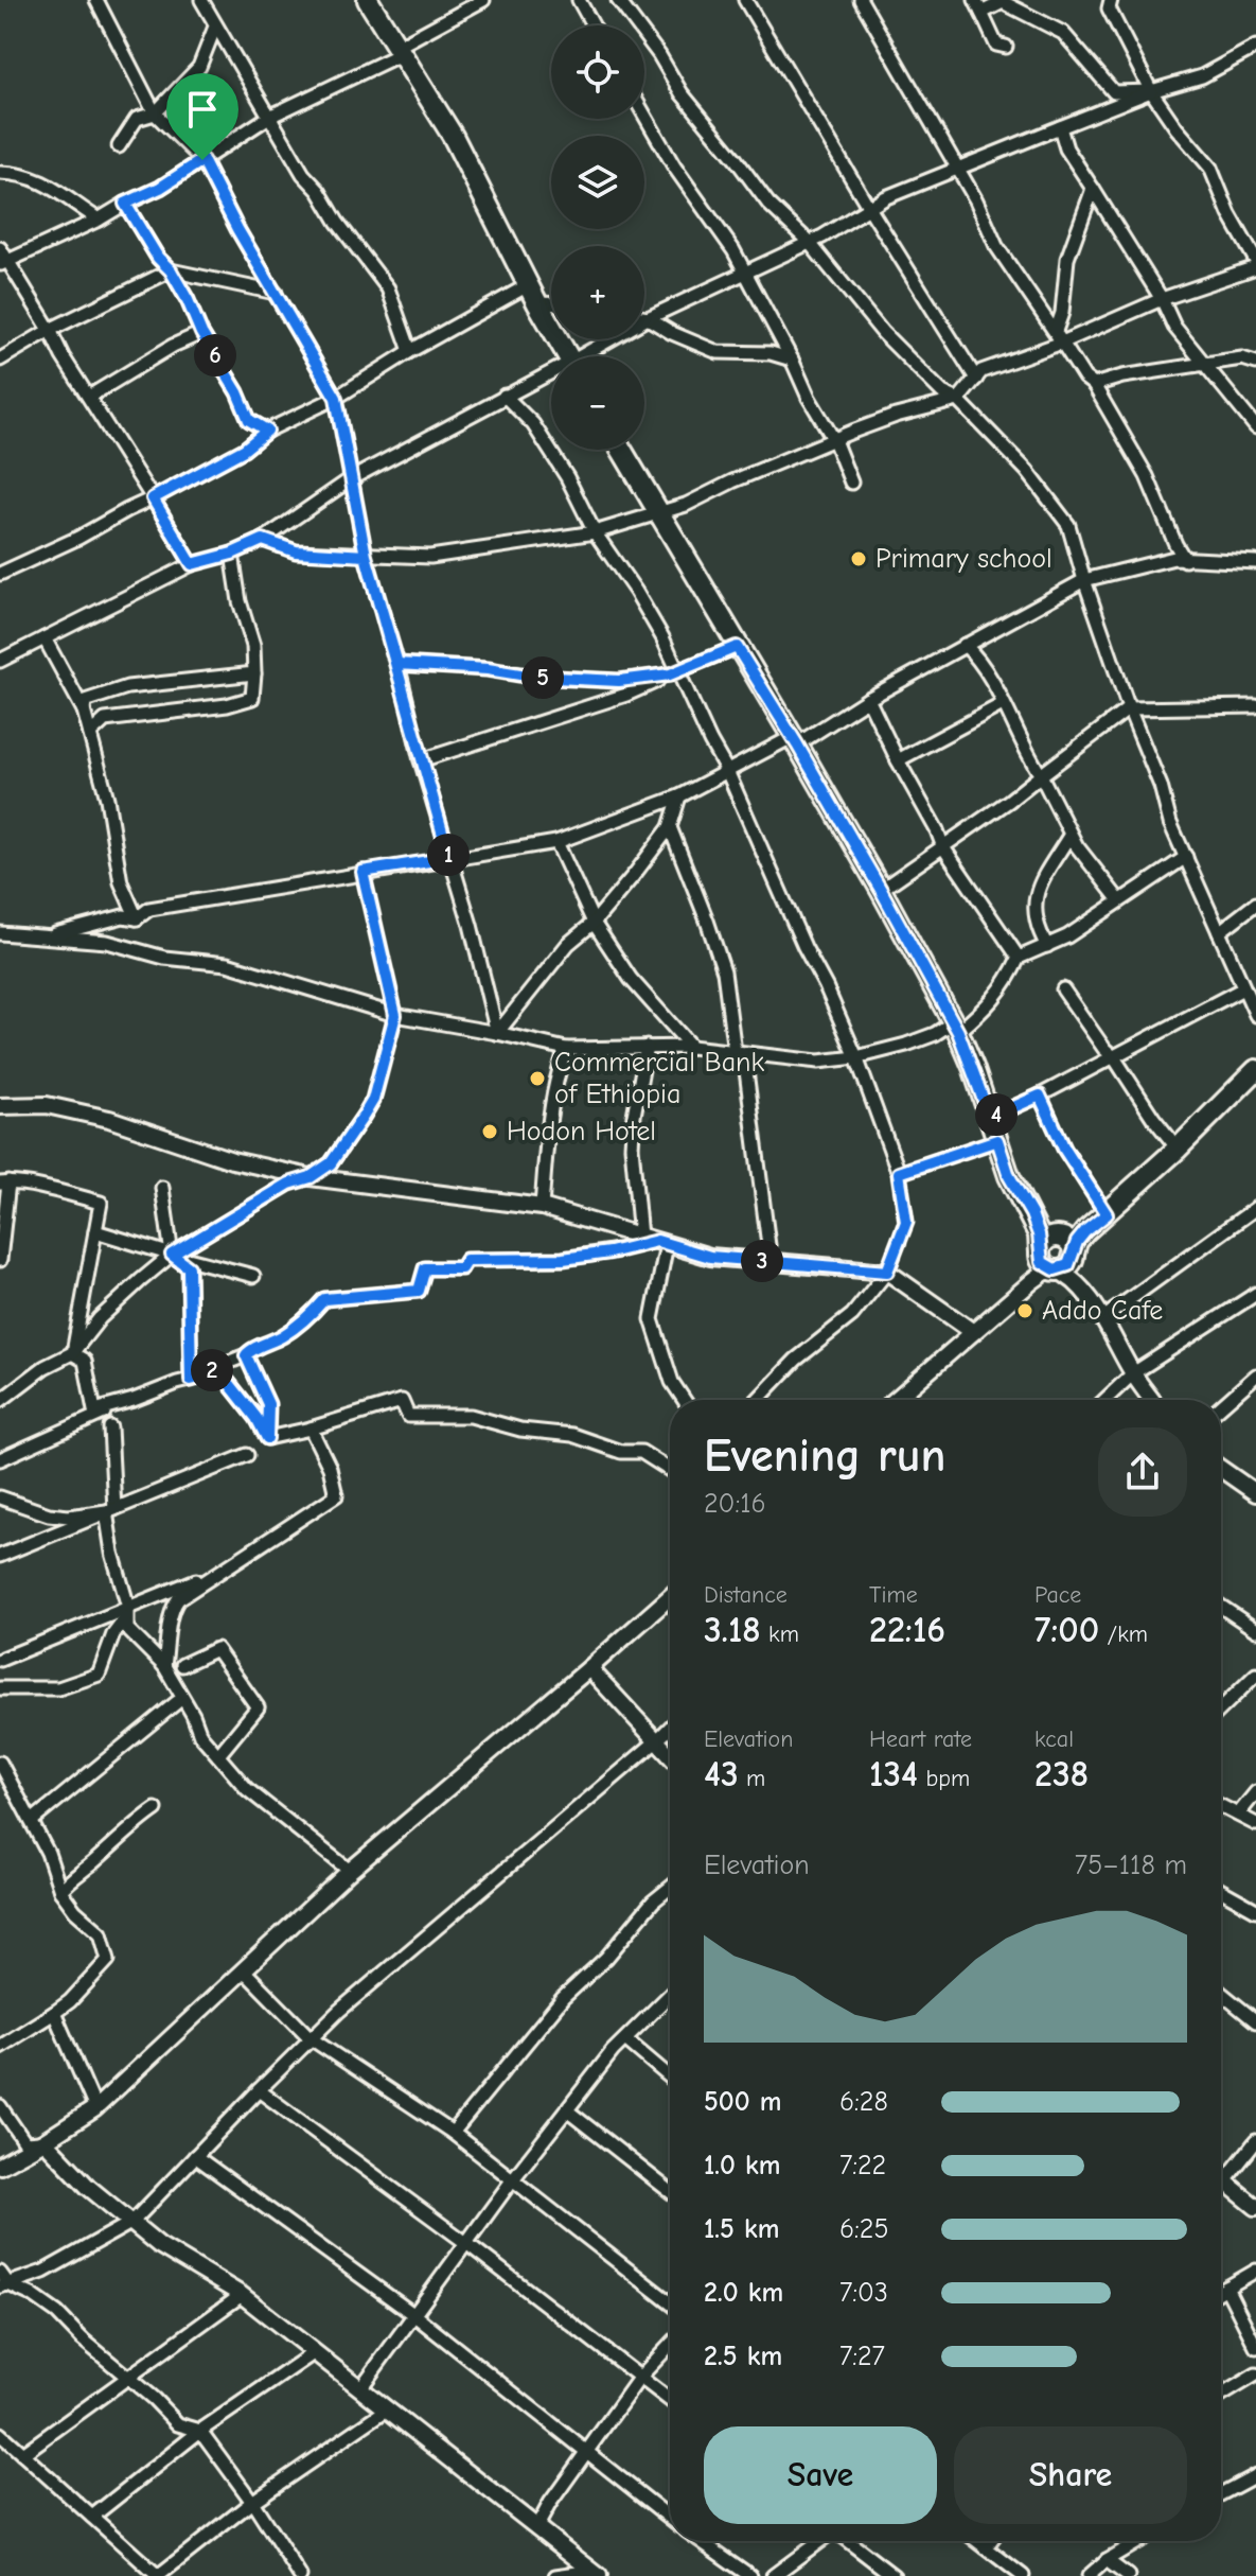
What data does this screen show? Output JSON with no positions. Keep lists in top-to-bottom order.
{
  "places": [
    "Primary school",
    "Commercial Bank of Ethiopia",
    "Hodon Hotel",
    "Addo Cafe"
  ],
  "page": {
    "map_buttons": ["+", "−"],
    "pins": [
      "6",
      "5",
      "1",
      "4",
      "3",
      "2"
    ],
    "heading": ["Evening run", "20:16"],
    "stats": [
      ["Distance", "3.18 km"],
      ["Time", "22:16"],
      ["Pace", "7:00 /km"],
      ["Elevation", "43 m"],
      ["Heart rate", "134 bpm"],
      ["kcal", "238"]
    ],
    "chart": ["Elevation", "75–118 m"],
    "list": [
      {
        "name": "500 m",
        "note": "6:28"
      },
      {
        "name": "1.0 km",
        "note": "7:22"
      },
      {
        "name": "1.5 km",
        "note": "6:25"
      },
      {
        "name": "2.0 km",
        "note": "7:03"
      },
      {
        "name": "2.5 km",
        "note": "7:27"
      }
    ],
    "buttons": ["Save", "Share"]
  }
}
